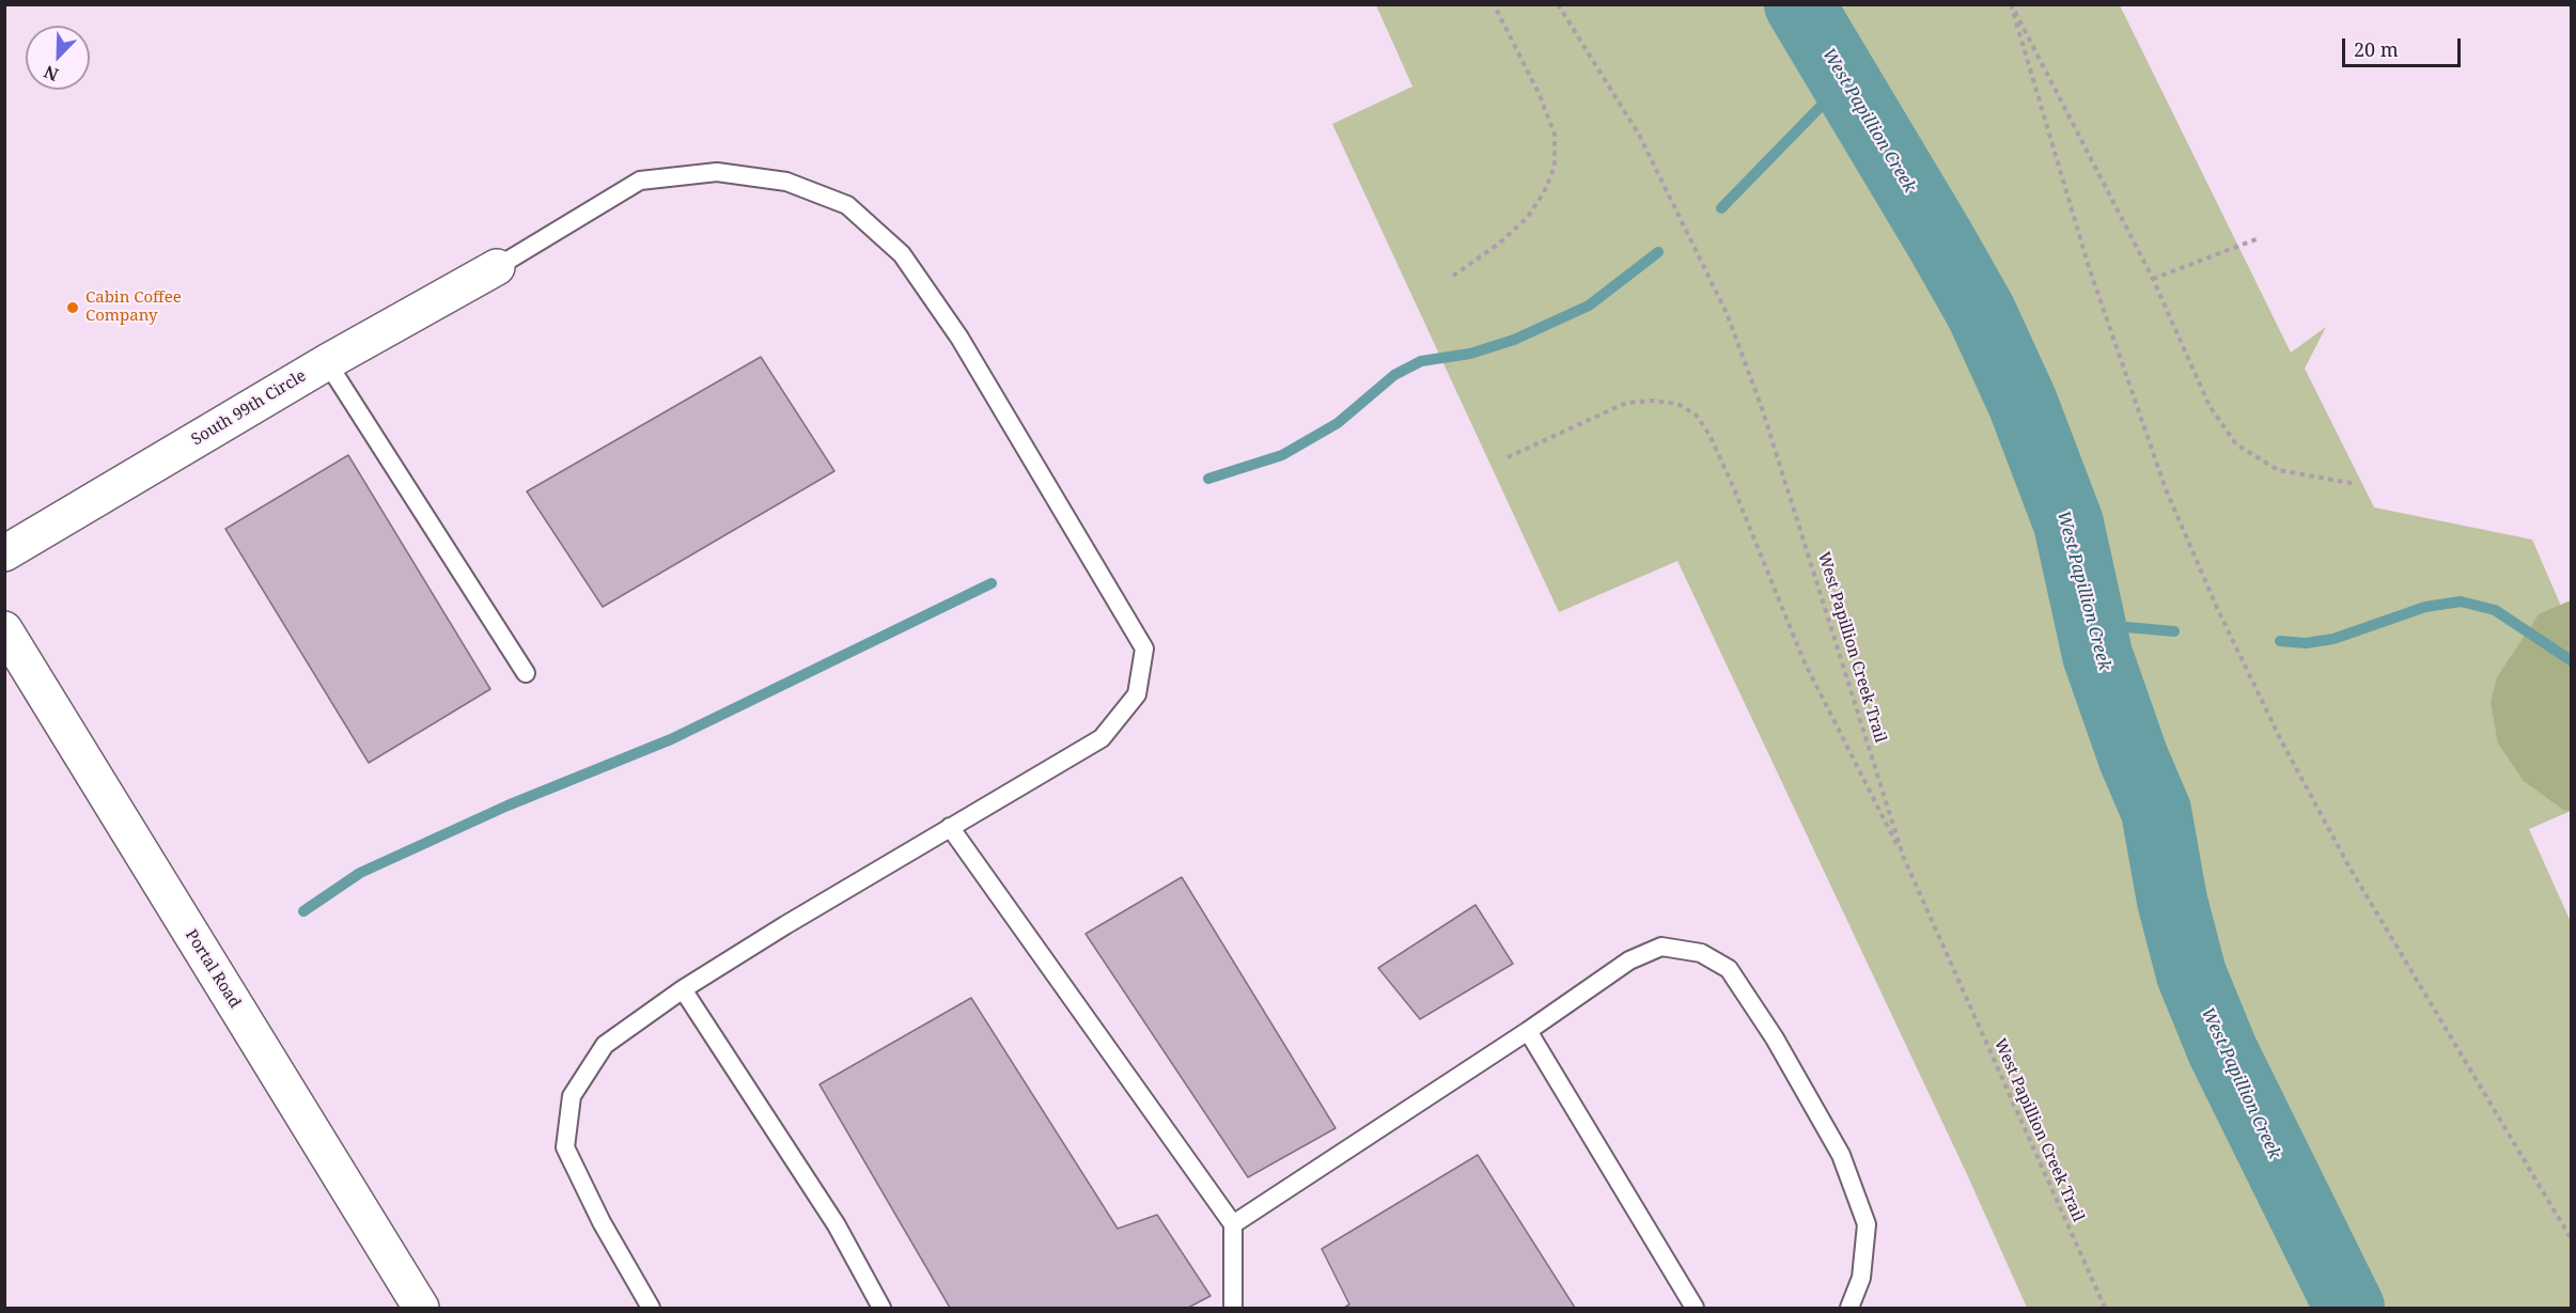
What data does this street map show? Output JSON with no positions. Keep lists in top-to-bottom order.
{
  "streets": {
    "main road": ["South 99th Circle", "Portal Road"],
    "path": ["West Papillion Creek Trail"]
  },
  "water": ["West Papillion Creek"],
  "places": ["Cabin Coffee Company"],
  "scale_bar": "20 m",
  "north": "bottom left"
}
